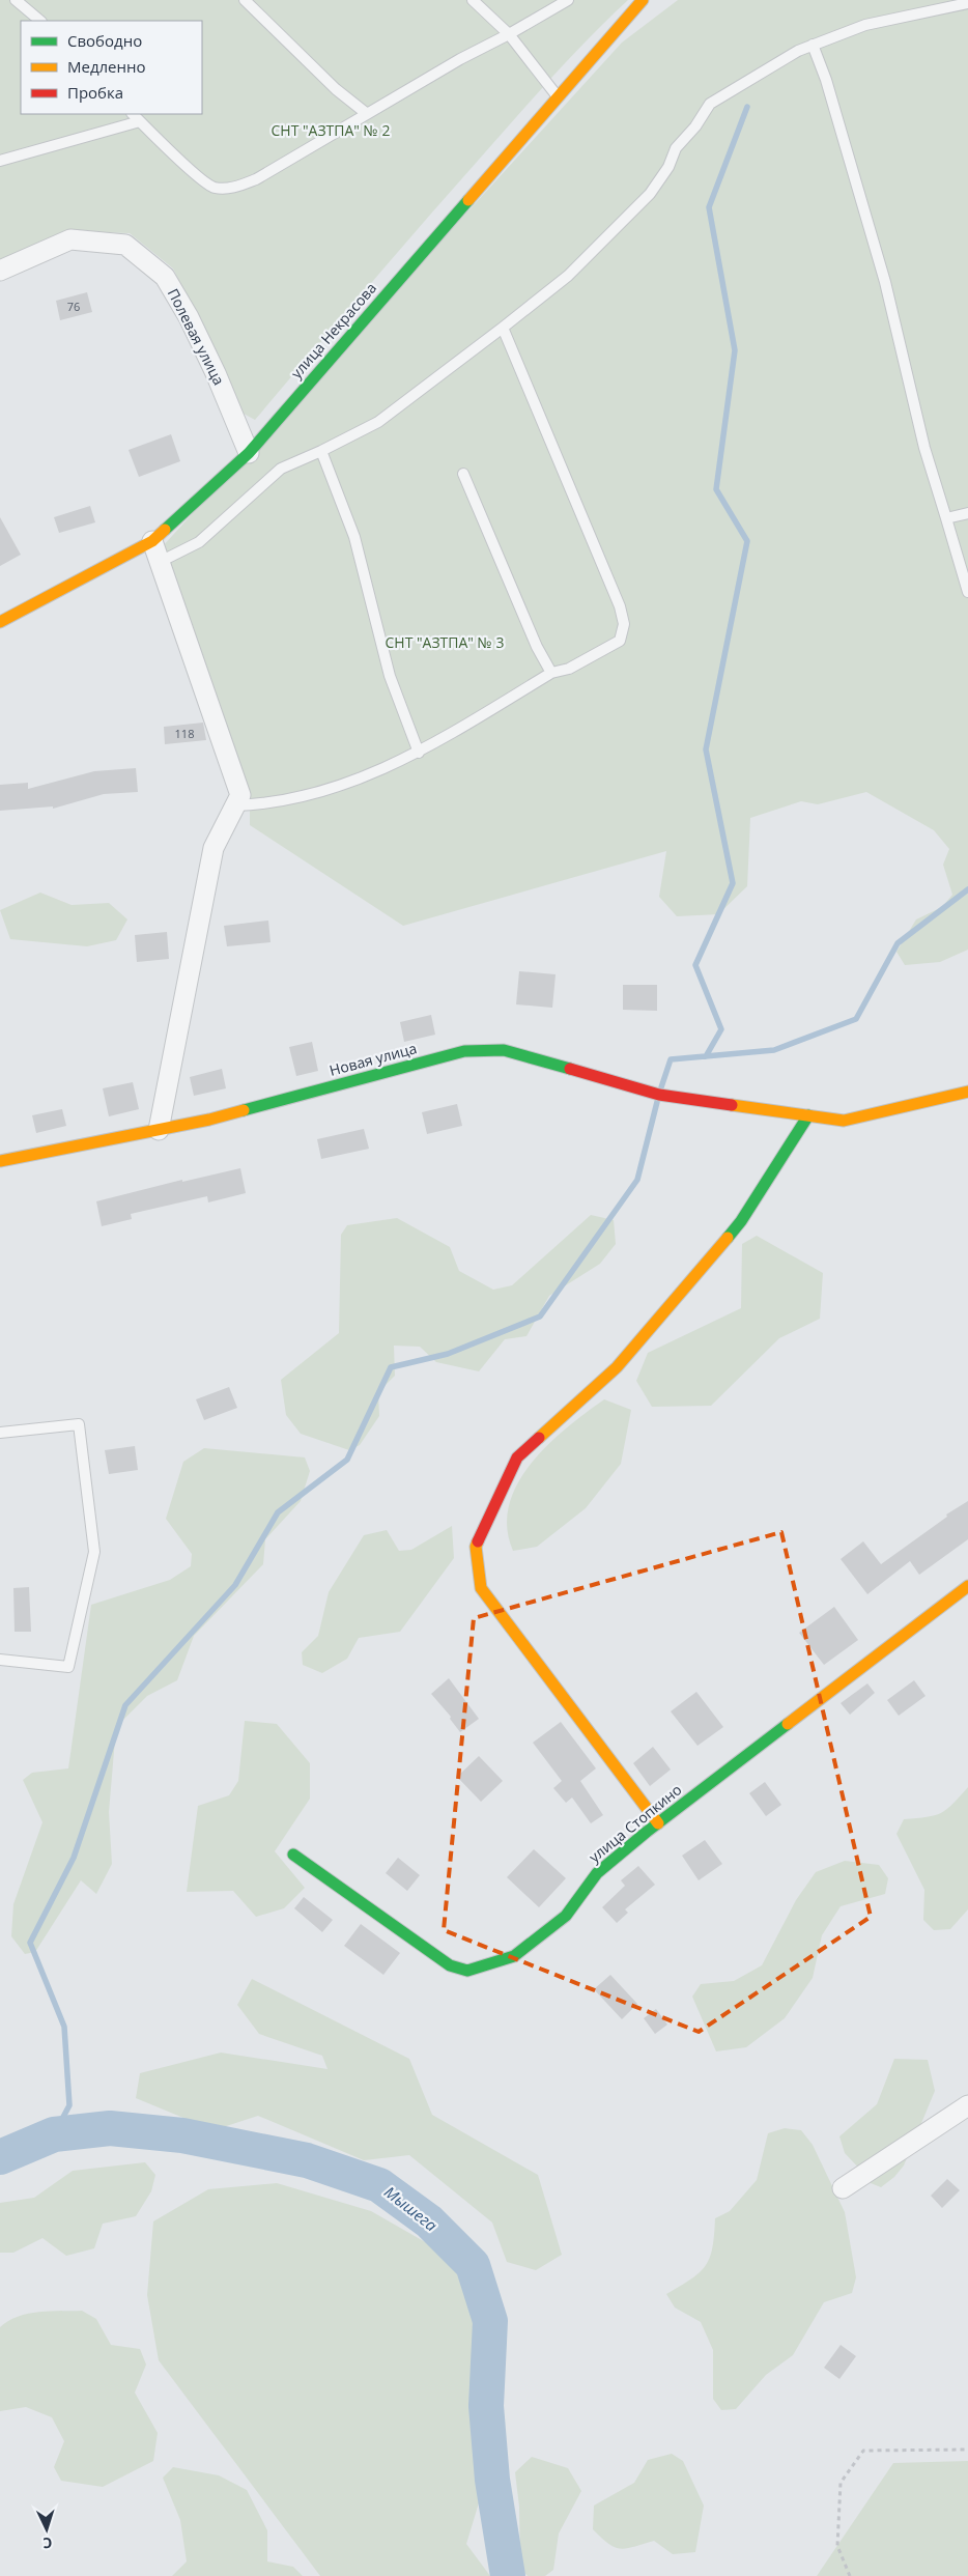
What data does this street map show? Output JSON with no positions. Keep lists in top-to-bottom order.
{
  "streets": {
    "street": [
      "улица Некрасова",
      "Полевая улица",
      "Новая улица",
      "улица Стопкино"
    ]
  },
  "crossings": [
    ["улица Некрасова", "Полевая улица"]
  ],
  "water": ["Мышега"],
  "parks": ["СНТ \"АЗТПА\" № 2", "СНТ \"АЗТПА\" № 3"],
  "house_numbers": ["76", "118"],
  "legend": ["Свободно", "Медленно", "Пробка"],
  "north": "bottom"
}
